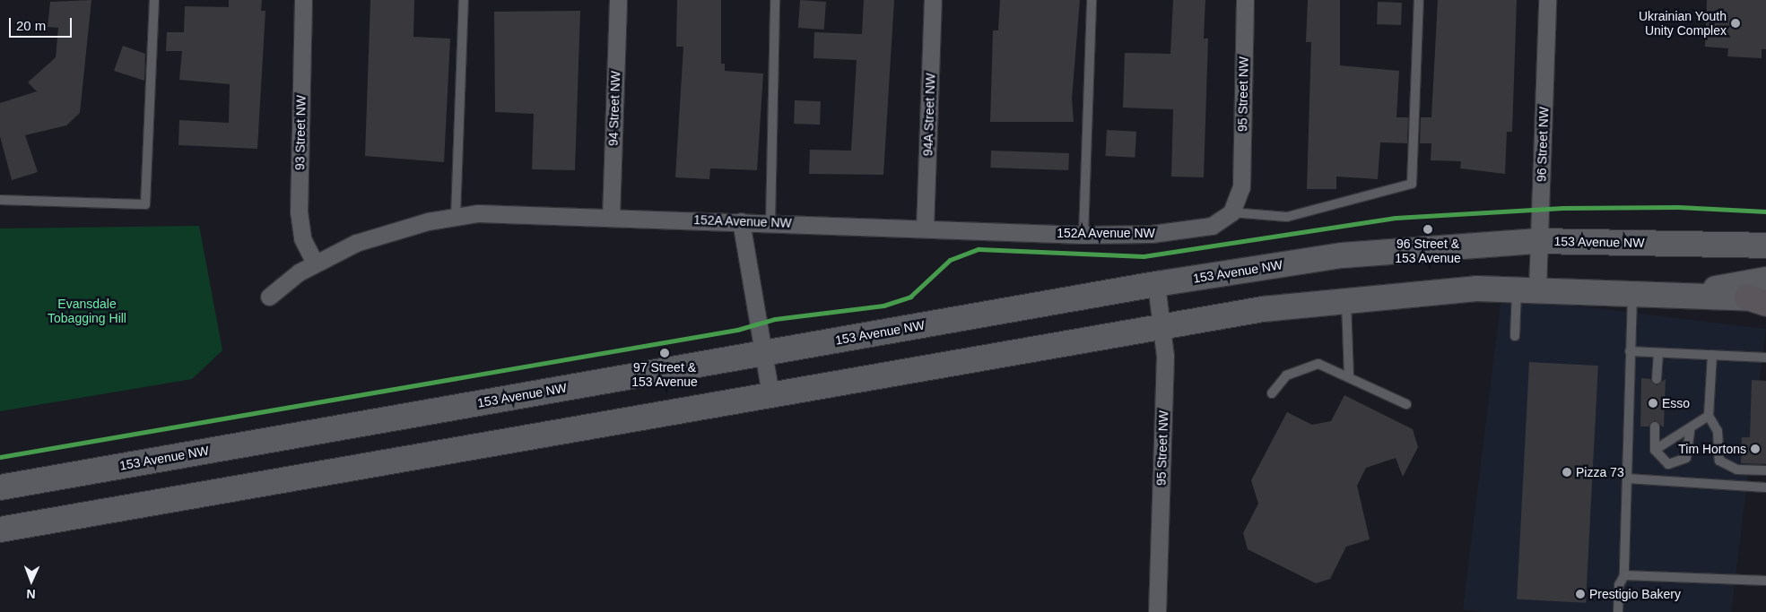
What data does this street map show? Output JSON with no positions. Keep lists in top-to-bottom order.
{
  "streets": {
    "main road": ["153 Avenue NW"],
    "street": [
      "95 Street NW",
      "94 Street NW",
      "94A Street NW",
      "93 Street NW",
      "96 Street NW",
      "152A Avenue NW"
    ]
  },
  "crossings": [
    ["95 Street NW", "152A Avenue NW"],
    ["95 Street NW", "153 Avenue NW"],
    ["94 Street NW", "152A Avenue NW"],
    ["94A Street NW", "152A Avenue NW"],
    ["93 Street NW", "152A Avenue NW"],
    ["96 Street NW", "153 Avenue NW"]
  ],
  "parks": ["Evansdale Tobagging Hill"],
  "places": [
    "Ukrainian Youth Unity Complex",
    "96 Street & 153 Avenue",
    "97 Street & 153 Avenue",
    "Esso",
    "Tim Hortons",
    "Pizza 73",
    "Prestigio Bakery"
  ],
  "scale_bar": "20 m",
  "north": "bottom"
}
